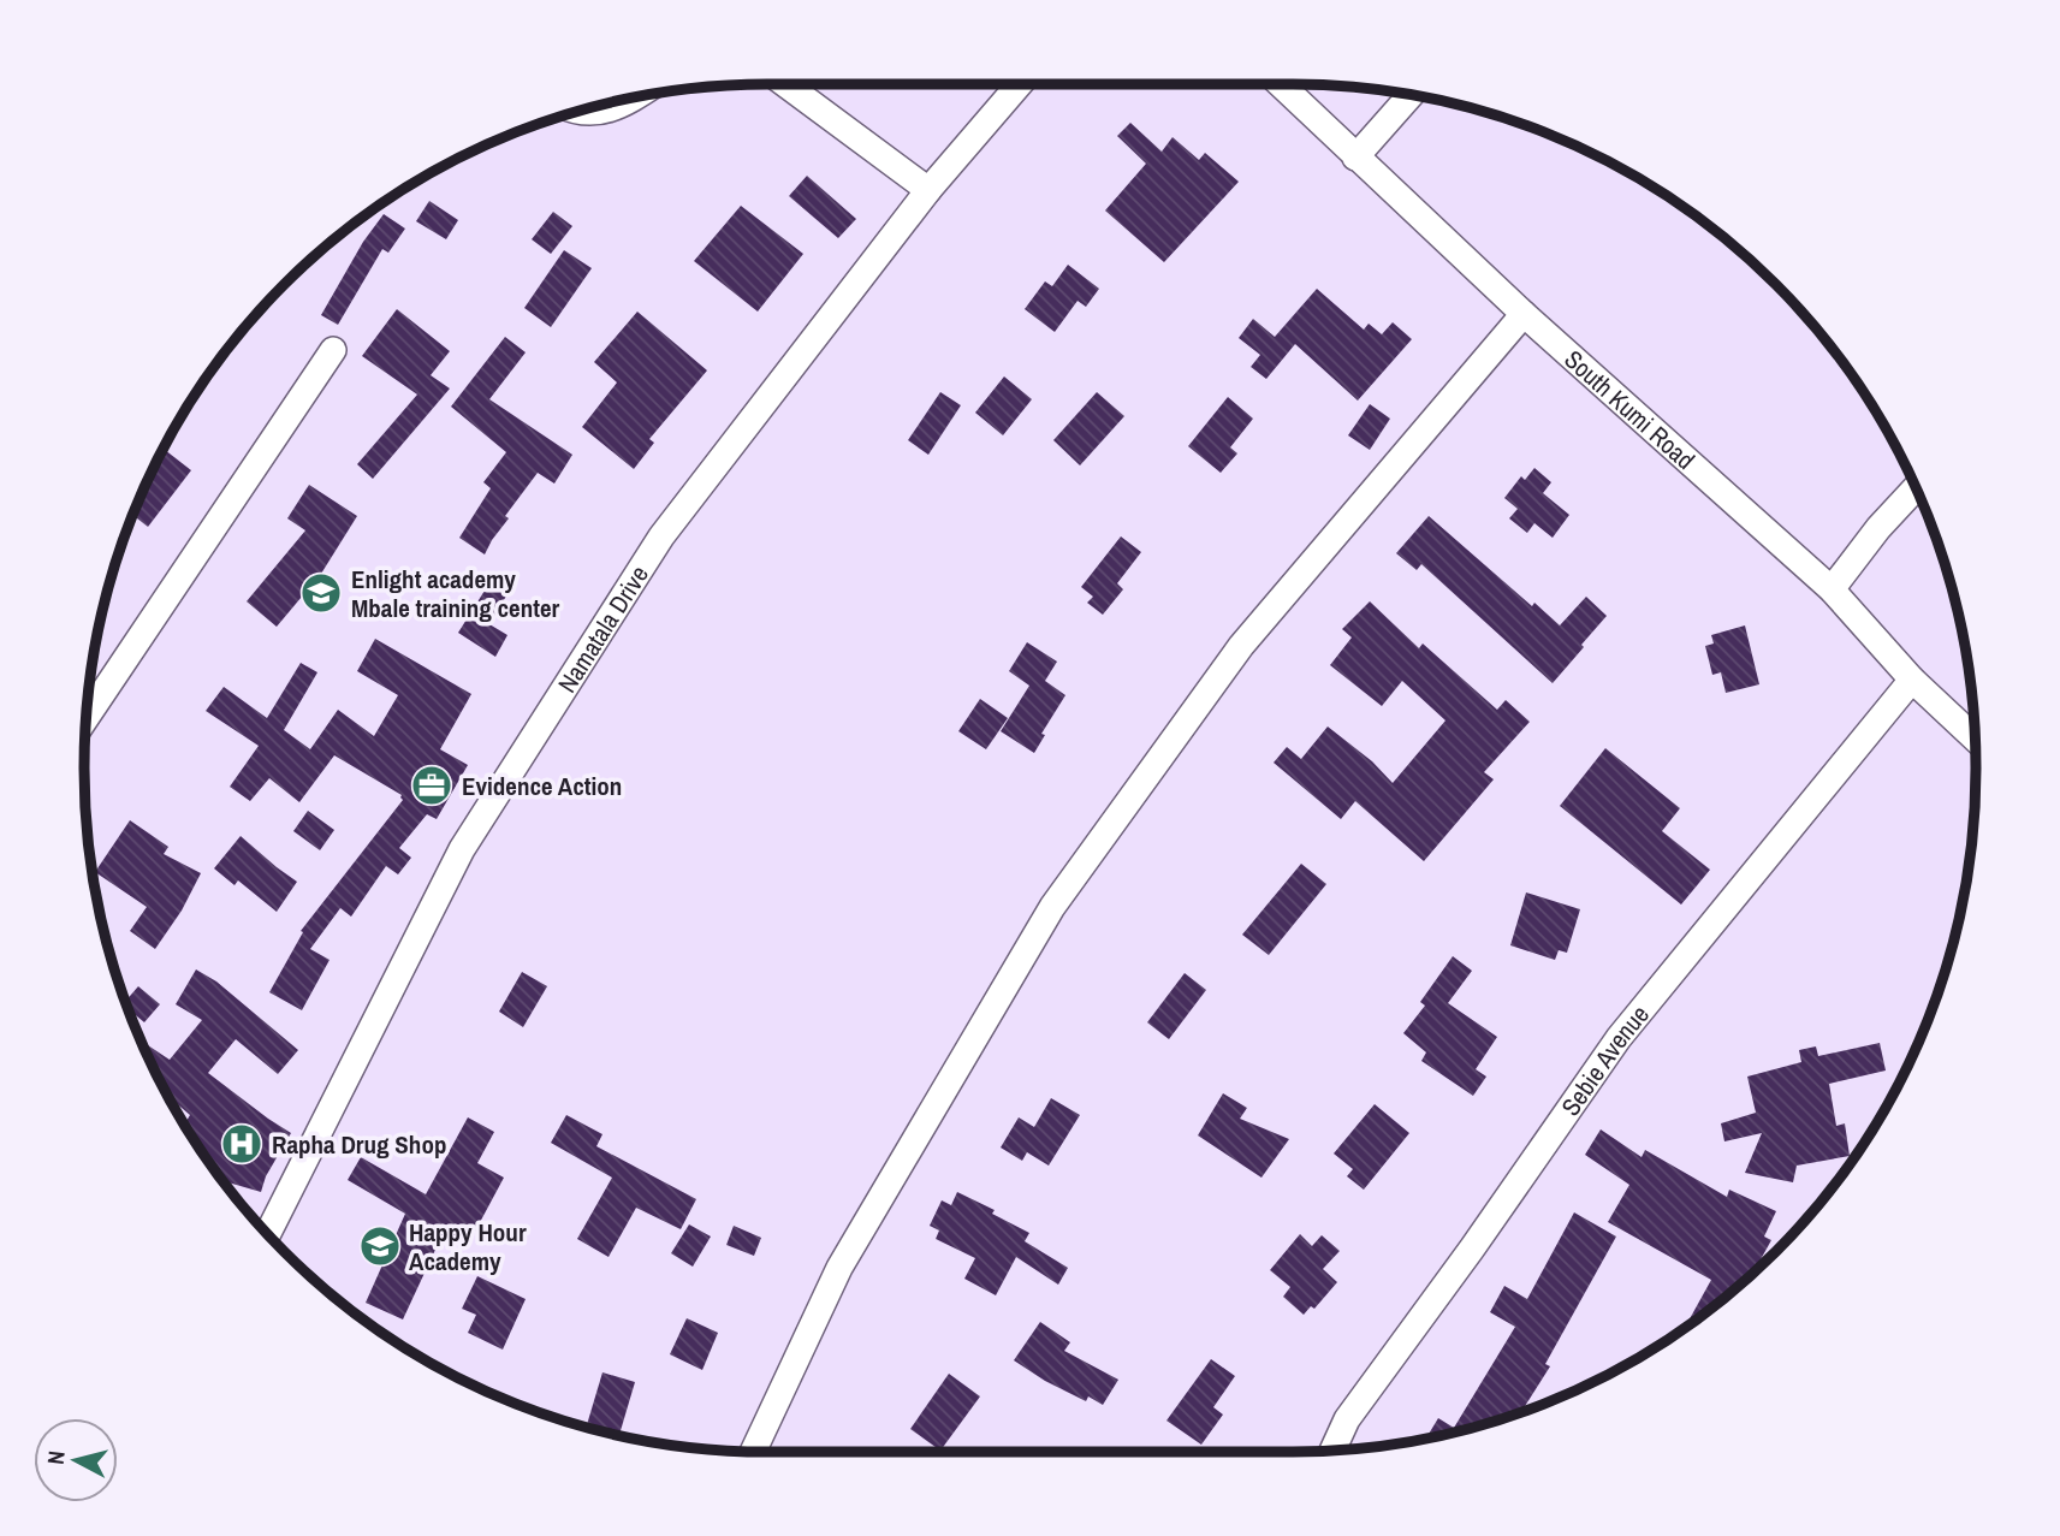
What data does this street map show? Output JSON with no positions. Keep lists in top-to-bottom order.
{
  "streets": {
    "street": ["South Kumi Road", "Namatala Drive", "Sebie Avenue"]
  },
  "crossings": [
    ["South Kumi Road", "Sebie Avenue"]
  ],
  "places": {
    "school or university": ["Enlight academy Mbale training center", "Happy Hour Academy"],
    "office": ["Evidence Action"],
    "hospital": ["Rapha Drug Shop"]
  },
  "north": "left"
}
